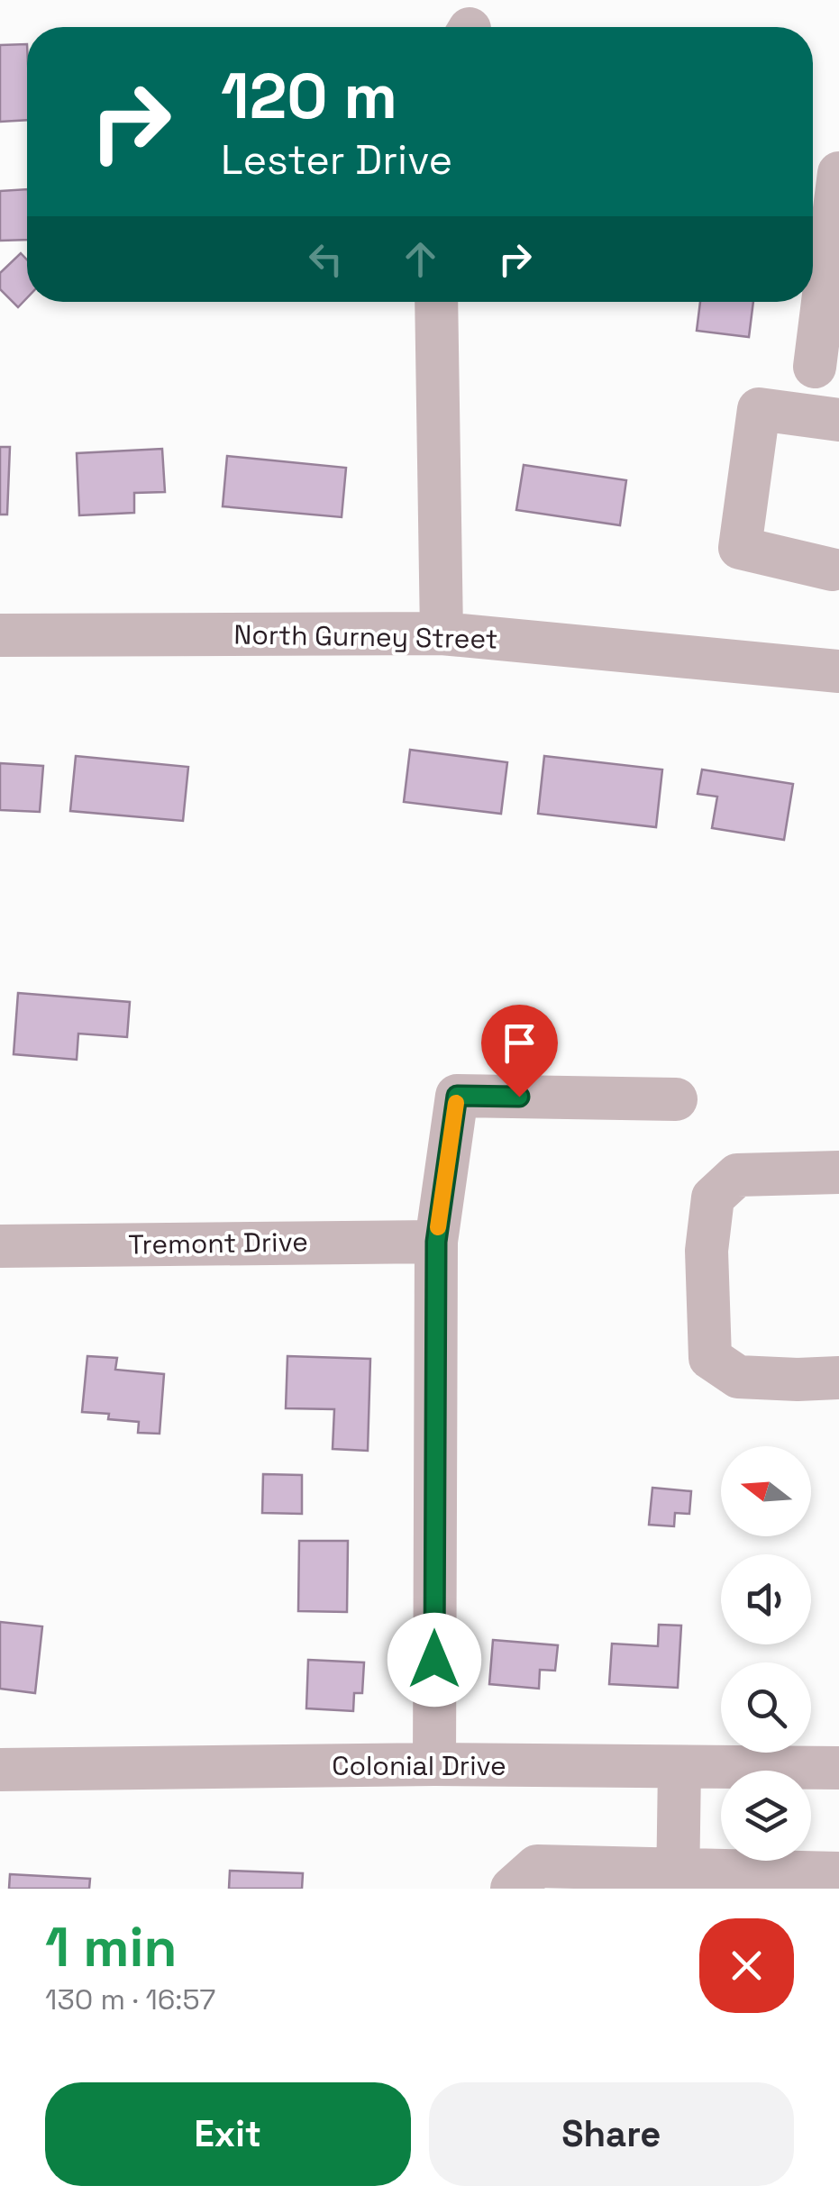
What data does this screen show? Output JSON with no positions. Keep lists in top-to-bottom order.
{
  "streets": {
    "street": ["North Gurney Street", "Tremont Drive", "Colonial Drive"]
  },
  "north": "left",
  "page": {
    "turn": ["120 m", "Lester Drive"],
    "heading": ["1 min", "130 m · 16:57"],
    "buttons": ["Exit", "Share"]
  }
}
